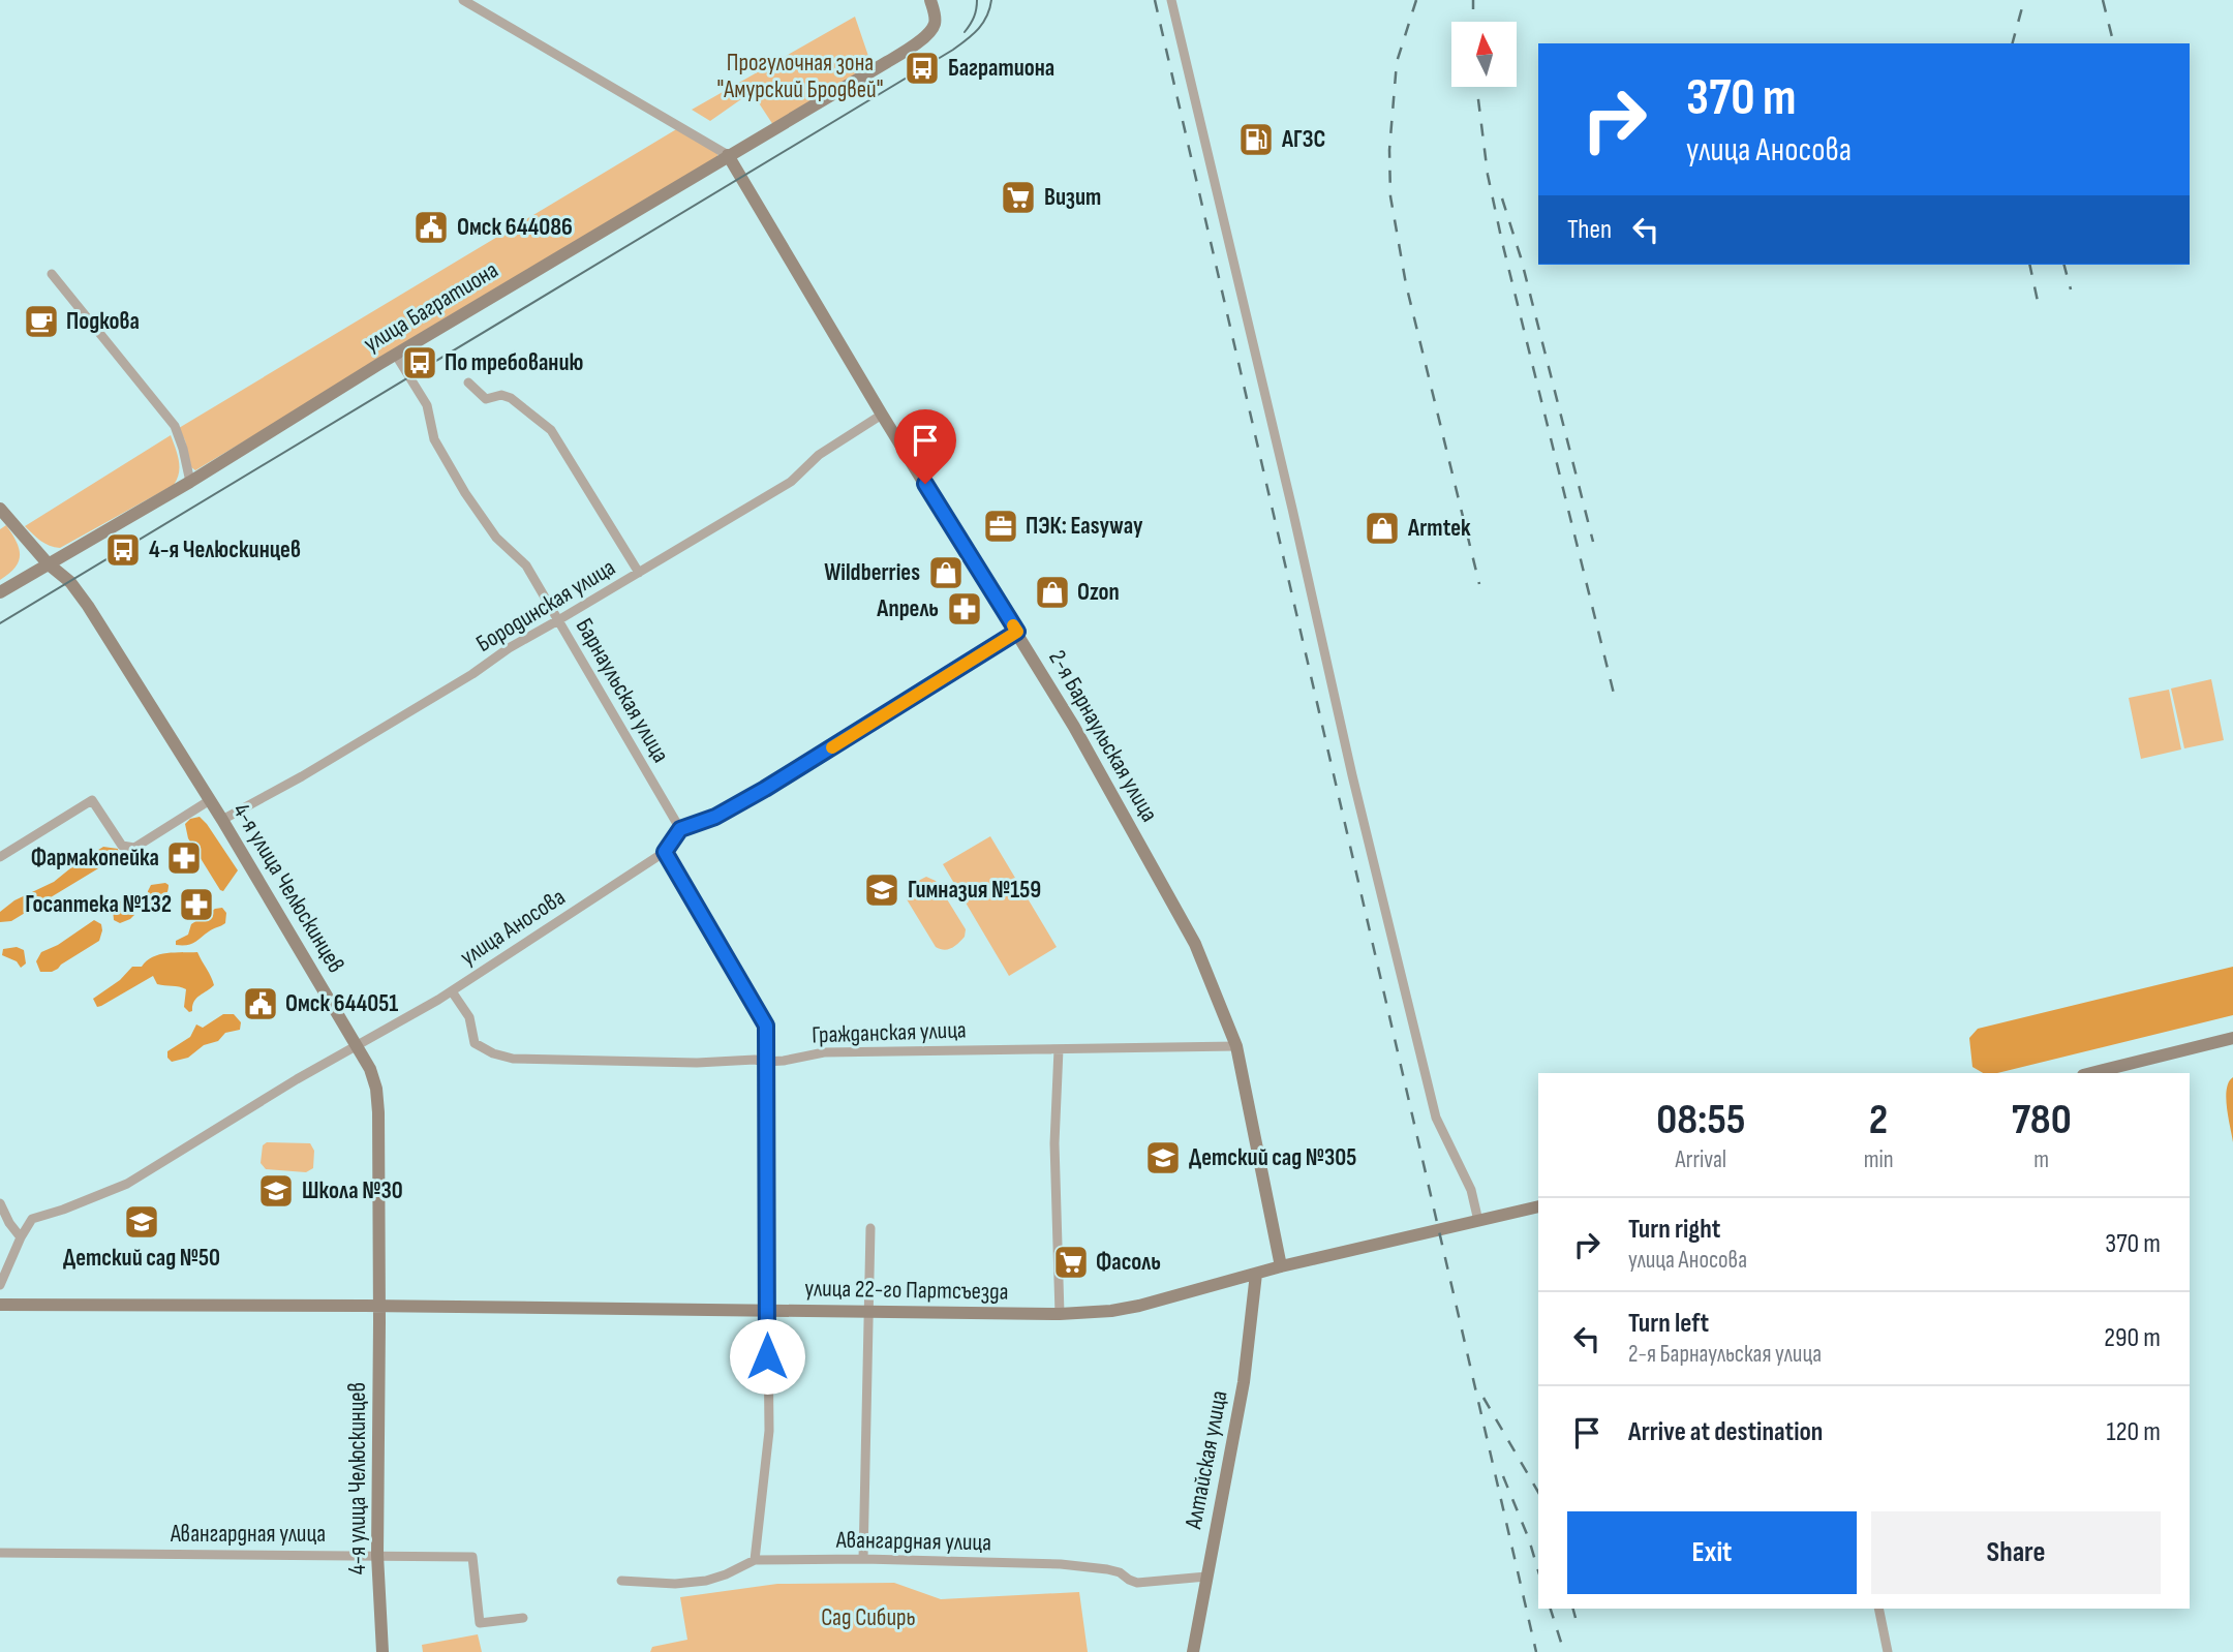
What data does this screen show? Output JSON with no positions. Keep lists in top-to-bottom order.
{
  "streets": {
    "street": [
      "улица Багратиона",
      "Бородинская улица",
      "Барнаульская улица",
      "2-я Барнаульская улица",
      "4-я улица Челюскинцев",
      "улица Аносова",
      "Гражданская улица",
      "улица 22-го Партсъезда",
      "Алтайская улица",
      "Авангардная улица"
    ]
  },
  "crossings": [
    ["улица Багратиона", "Барнаульская улица"],
    ["улица Багратиона", "2-я Барнаульская улица"],
    ["улица Багратиона", "4-я улица Челюскинцев"],
    ["Бородинская улица", "Барнаульская улица"],
    ["Бородинская улица", "2-я Барнаульская улица"],
    ["Бородинская улица", "4-я улица Челюскинцев"],
    ["Барнаульская улица", "улица Аносова"],
    ["2-я Барнаульская улица", "Гражданская улица"],
    ["2-я Барнаульская улица", "улица 22-го Партсъезда"],
    ["4-я улица Челюскинцев", "улица Аносова"],
    ["4-я улица Челюскинцев", "улица 22-го Партсъезда"],
    ["4-я улица Челюскинцев", "Авангардная улица"],
    ["улица Аносова", "Гражданская улица"],
    ["улица 22-го Партсъезда", "Алтайская улица"],
    ["Алтайская улица", "Авангардная улица"]
  ],
  "parks": ["Прогулочная зона \"Амурский Бродвей\"", "Сад Сибирь"],
  "places": {
    "bus stop": ["Багратиона", "По требованию", "4-я Челюскинцев"],
    "fuel station": ["АГЗС"],
    "supermarket": ["Визит", "Фасоль"],
    "public building": ["Омск 644086", "Омск 644051"],
    "cafe": ["Подкова"],
    "office": ["ПЭК: Easyway"],
    "shop": ["Armtek", "Wildberries", "Ozon"],
    "pharmacy": ["Апрель", "Фармакопейка", "Госаптека №132"],
    "school or university": [
      "Гимназия №159",
      "Детский сад №305",
      "Школа №30",
      "Детский сад №50"
    ]
  },
  "north": "top",
  "page": {
    "turn": ["370 m", "улица Аносова"],
    "then": "Then",
    "eta": [
      "08:55",
      "Arrival",
      "2",
      "min",
      "780",
      "m"
    ],
    "list": [
      {
        "name": "Turn right",
        "note": "улица Аносова",
        "value": "370 m"
      },
      {
        "name": "Turn left",
        "note": "2-я Барнаульская улица",
        "value": "290 m"
      },
      {
        "name": "Arrive at destination",
        "value": "120 m"
      }
    ],
    "buttons": ["Exit", "Share"]
  }
}
